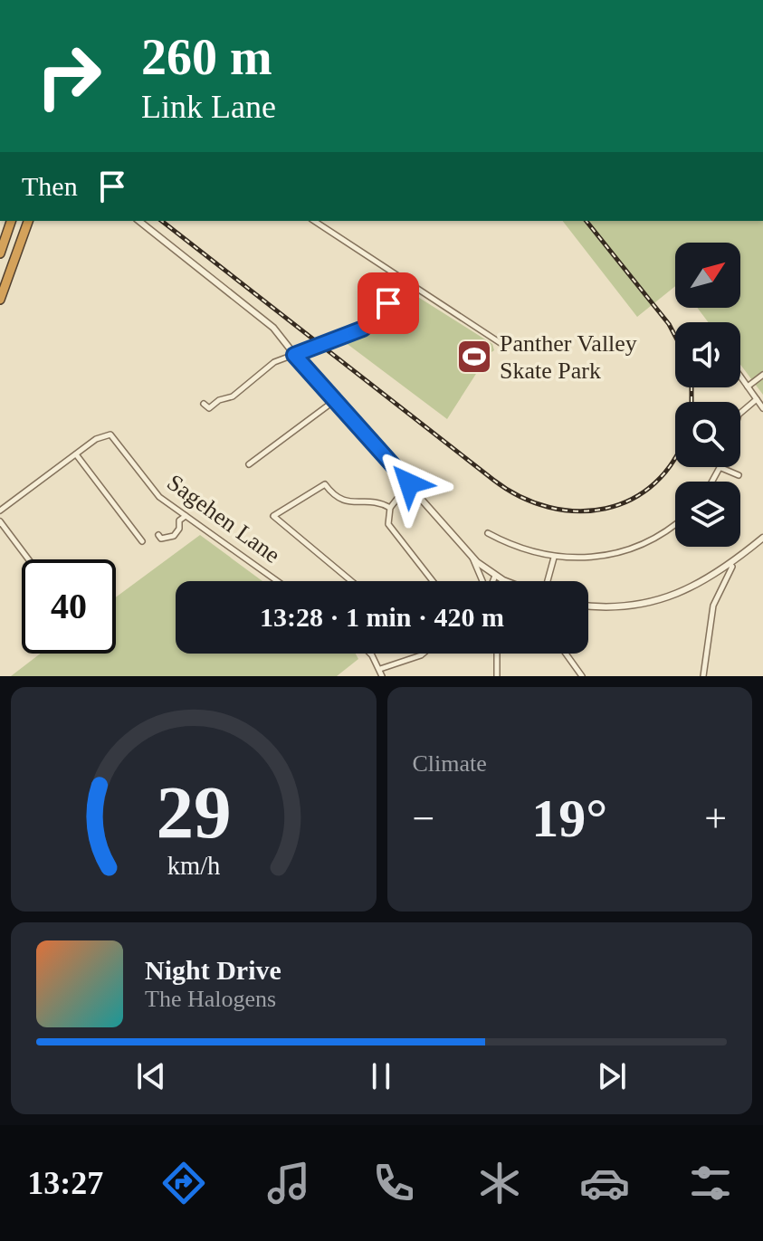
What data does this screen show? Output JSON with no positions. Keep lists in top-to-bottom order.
{
  "streets": {
    "street": ["Sagehen Lane"]
  },
  "places": {
    "sports": ["Panther Valley Skate Park"]
  },
  "north": "top right",
  "page": {
    "turn": ["260 m", "Link Lane"],
    "then": "Then",
    "limit": "40",
    "trip": "13:28 · 1 min · 420 m",
    "tile": "Climate",
    "heat": ["−", "19°", "+"],
    "song": ["Night Drive", "The Halogens"],
    "tabs": "13:27",
    "gauge": ["29", "km/h"]
  }
}
